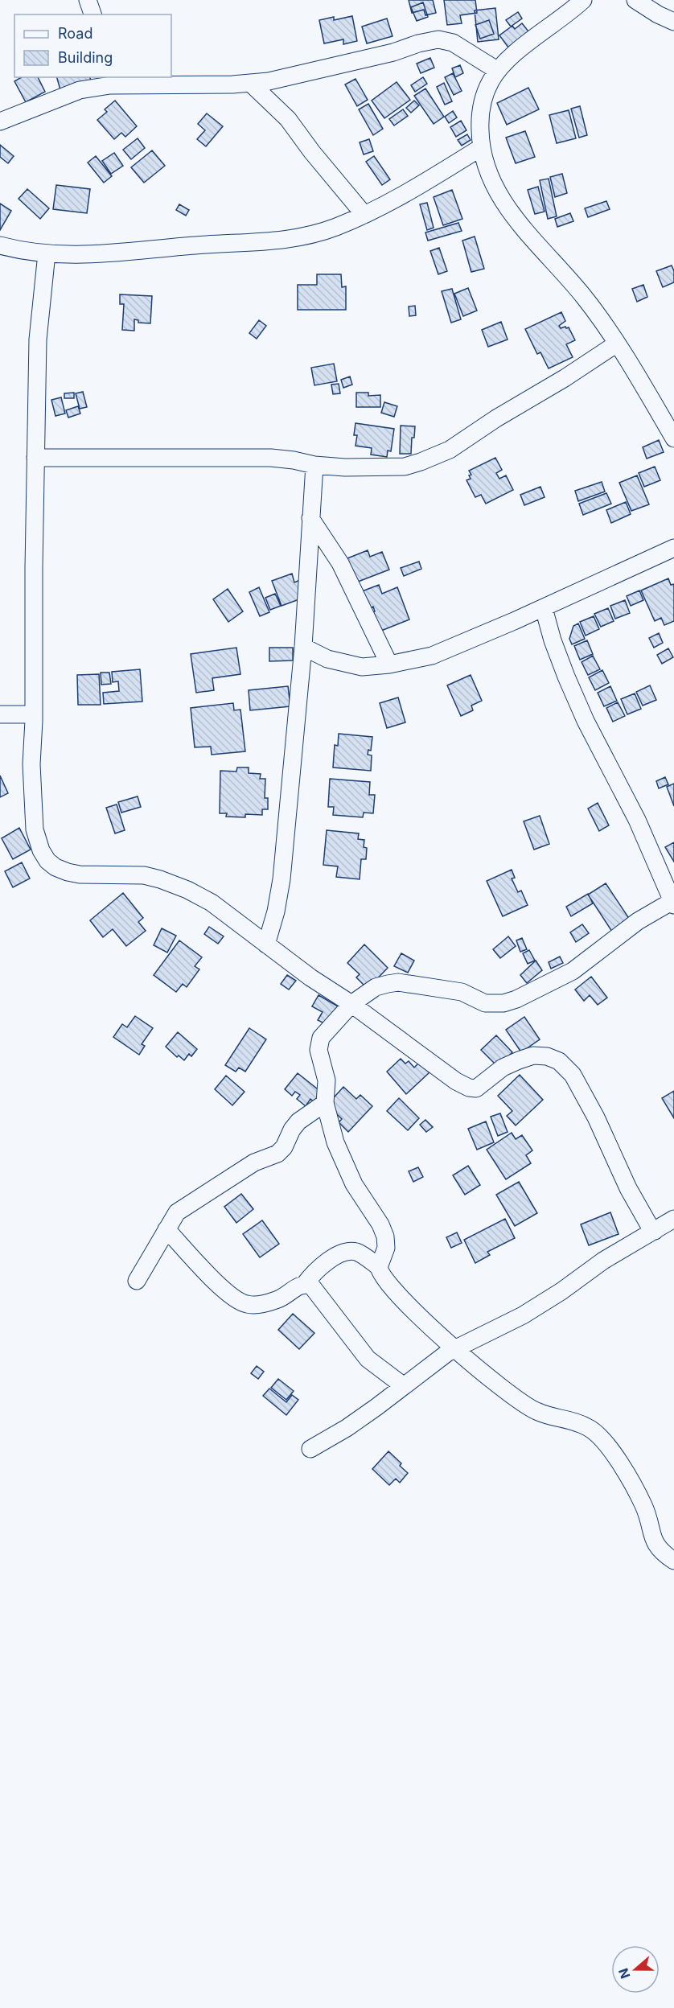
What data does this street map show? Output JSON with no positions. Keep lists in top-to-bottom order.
{
  "legend": ["Road", "Building"],
  "north": "left"
}
